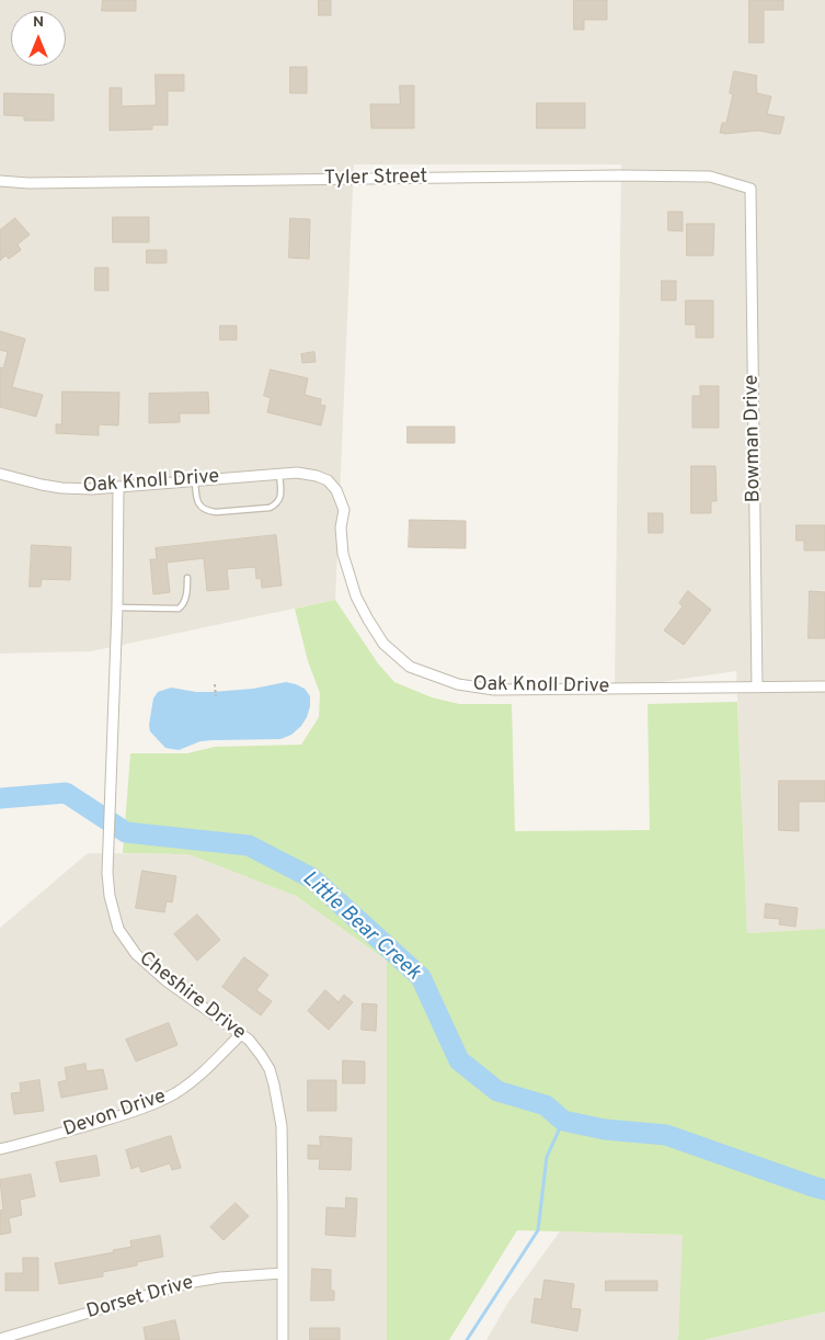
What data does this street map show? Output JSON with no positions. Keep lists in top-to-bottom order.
{
  "streets": {
    "street": [
      "Tyler Street",
      "Bowman Drive",
      "Oak Knoll Drive",
      "Cheshire Drive",
      "Devon Drive",
      "Dorset Drive"
    ]
  },
  "crossings": [
    ["Tyler Street", "Bowman Drive"],
    ["Bowman Drive", "Oak Knoll Drive"],
    ["Oak Knoll Drive", "Cheshire Drive"],
    ["Cheshire Drive", "Devon Drive"],
    ["Cheshire Drive", "Dorset Drive"]
  ],
  "water": ["Little Bear Creek"],
  "north": "top"
}
